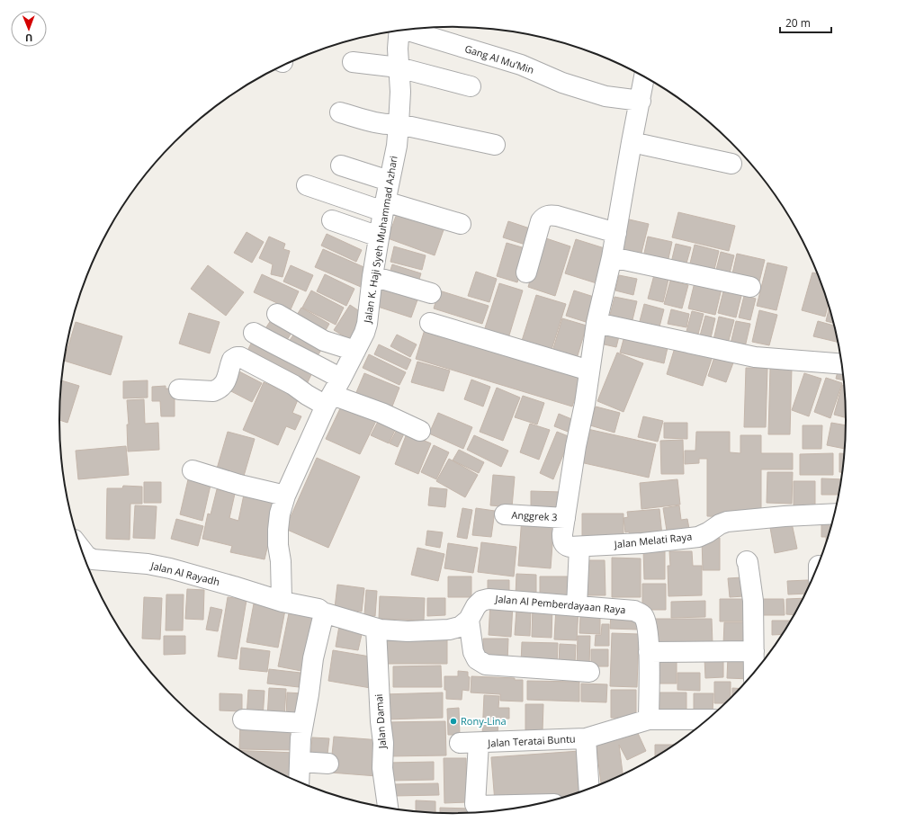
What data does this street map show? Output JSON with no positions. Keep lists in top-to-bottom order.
{
  "streets": {
    "street": [
      "Gang Al Mu’Min",
      "Jalan K. Haji Syeh Muhammad Azhari",
      "Anggrek 3",
      "Jalan Melati Raya",
      "Jalan Al Rayadh",
      "Jalan Al Pemberdayaan Raya",
      "Jalan Damai",
      "Jalan Teratai Buntu"
    ]
  },
  "crossings": [
    ["Jalan K. Haji Syeh Muhammad Azhari", "Jalan Al Rayadh"],
    ["Jalan Al Pemberdayaan Raya", "Jalan Damai"],
    ["Jalan Al Pemberdayaan Raya", "Jalan Teratai Buntu"]
  ],
  "places": ["Rony-Lina"],
  "scale_bar": "20 m",
  "north": "bottom"
}
